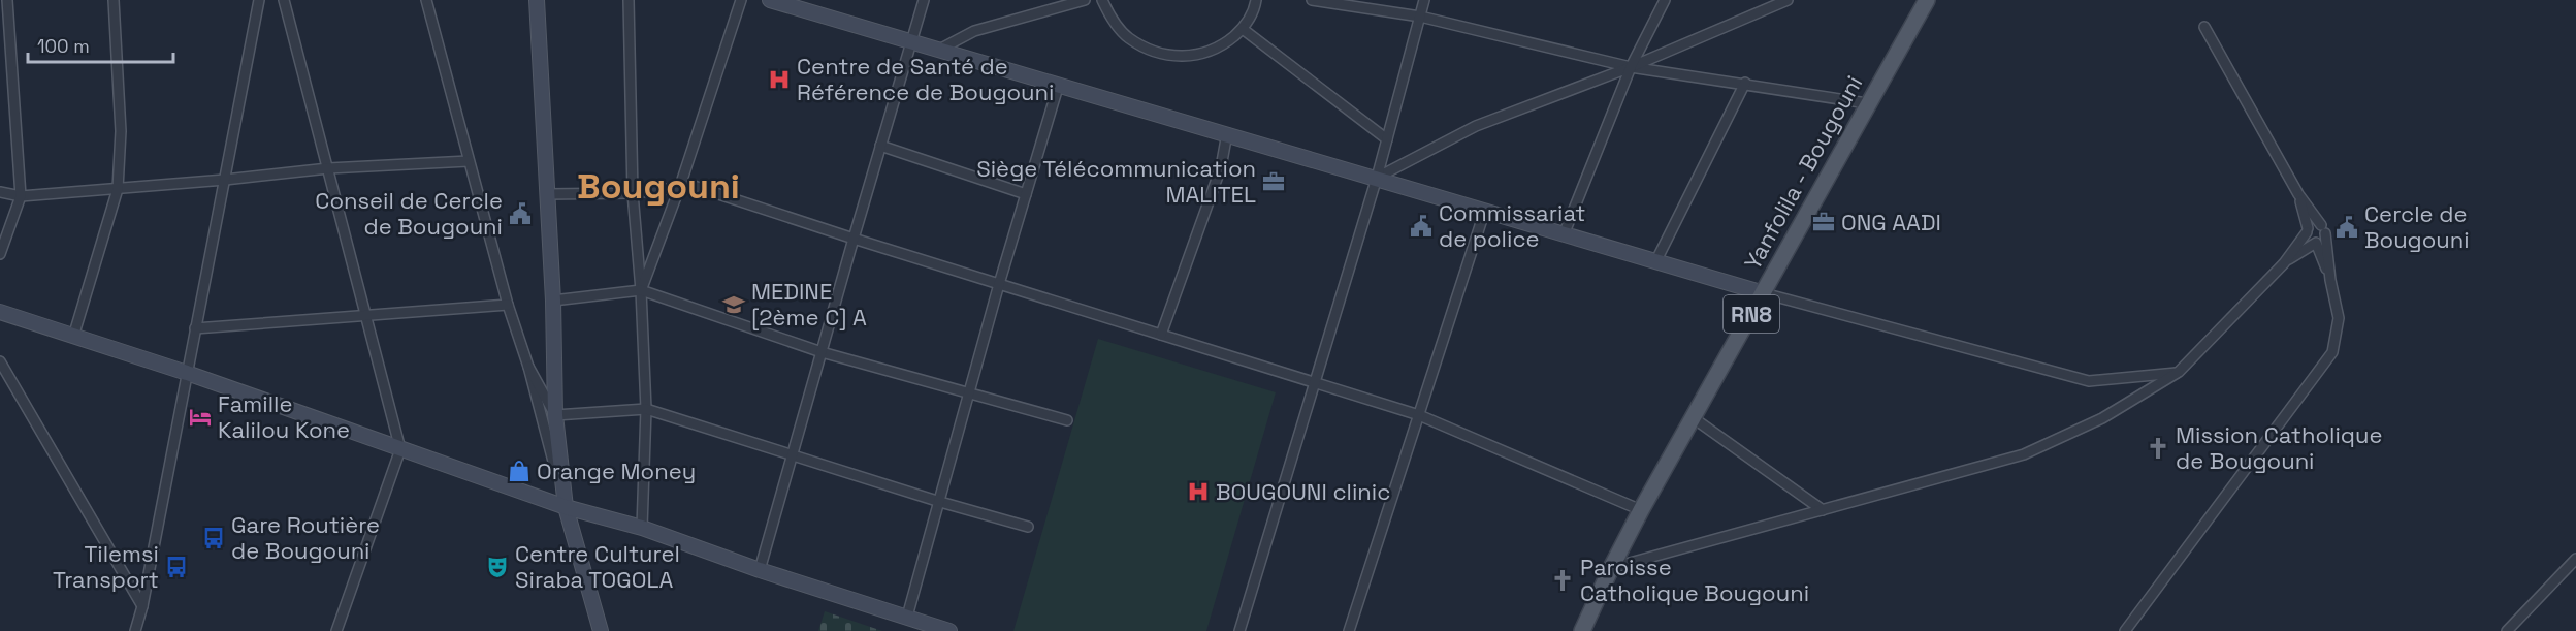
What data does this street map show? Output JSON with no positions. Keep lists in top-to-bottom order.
{
  "streets": {
    "main road": ["Yanfolila - Bougouni", "RN8"]
  },
  "districts": ["Bougouni"],
  "places": {
    "hospital": ["Centre de Santé de Référence de Bougouni", "BOUGOUNI clinic"],
    "office": ["Siège Télécommunication MALITEL", "ONG AADI"],
    "public building": ["Conseil de Cercle de Bougouni", "Commissariat de police", "Cercle de Bougouni"],
    "school or university": ["MEDINE [2ème C] A"],
    "hotel": ["Famille Kalilou Kone"],
    "church": ["Mission Catholique de Bougouni", "Paroisse Catholique Bougouni"],
    "shop": ["Orange Money"],
    "bus stop": ["Gare Routière de Bougouni", "Tilemsi Transport"],
    "theatre": ["Centre Culturel Siraba TOGOLA"]
  },
  "scale_bar": "100 m"
}
